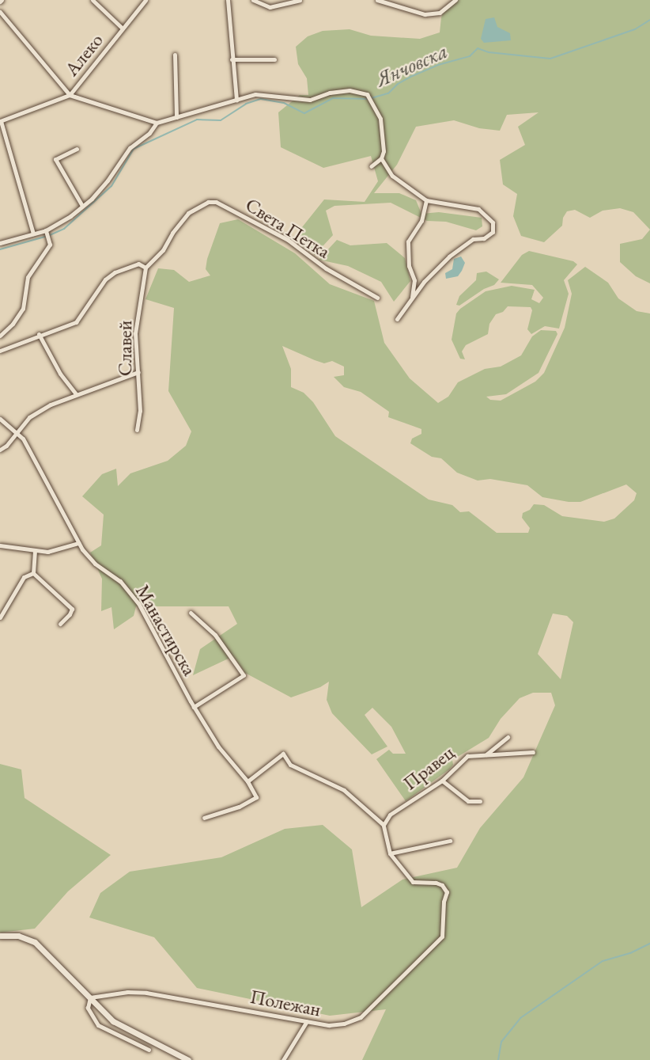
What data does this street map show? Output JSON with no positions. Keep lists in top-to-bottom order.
{
  "streets": {
    "street": [
      "Алеко",
      "Света Петка",
      "Славей",
      "Манастирска",
      "Правец",
      "Полежан"
    ]
  },
  "crossings": [
    ["Света Петка", "Славей"]
  ],
  "water": ["Янчовска"]
}
